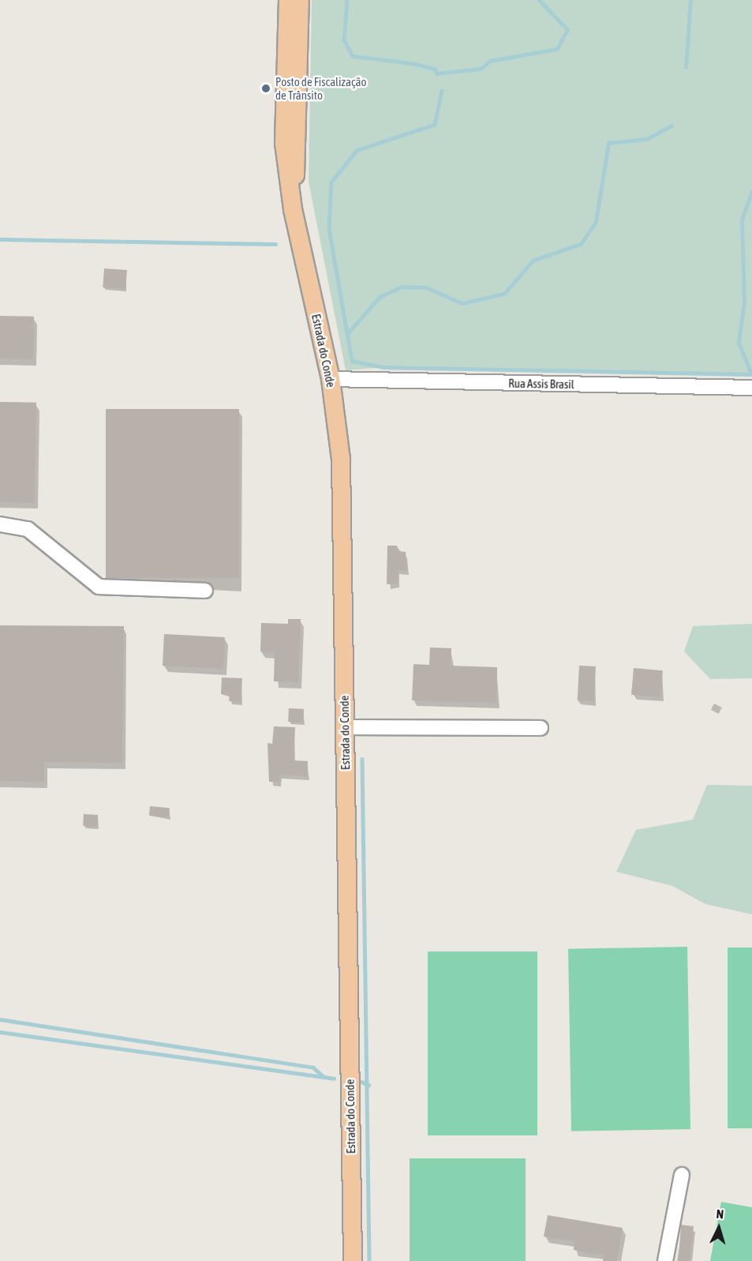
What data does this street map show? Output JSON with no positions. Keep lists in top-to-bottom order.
{
  "streets": {
    "main road": ["Estrada do Conde"],
    "street": ["Rua Assis Brasil"]
  },
  "crossings": [
    ["Estrada do Conde", "Rua Assis Brasil"]
  ],
  "places": ["Posto de Fiscalização de Trânsito"],
  "north": "top"
}
